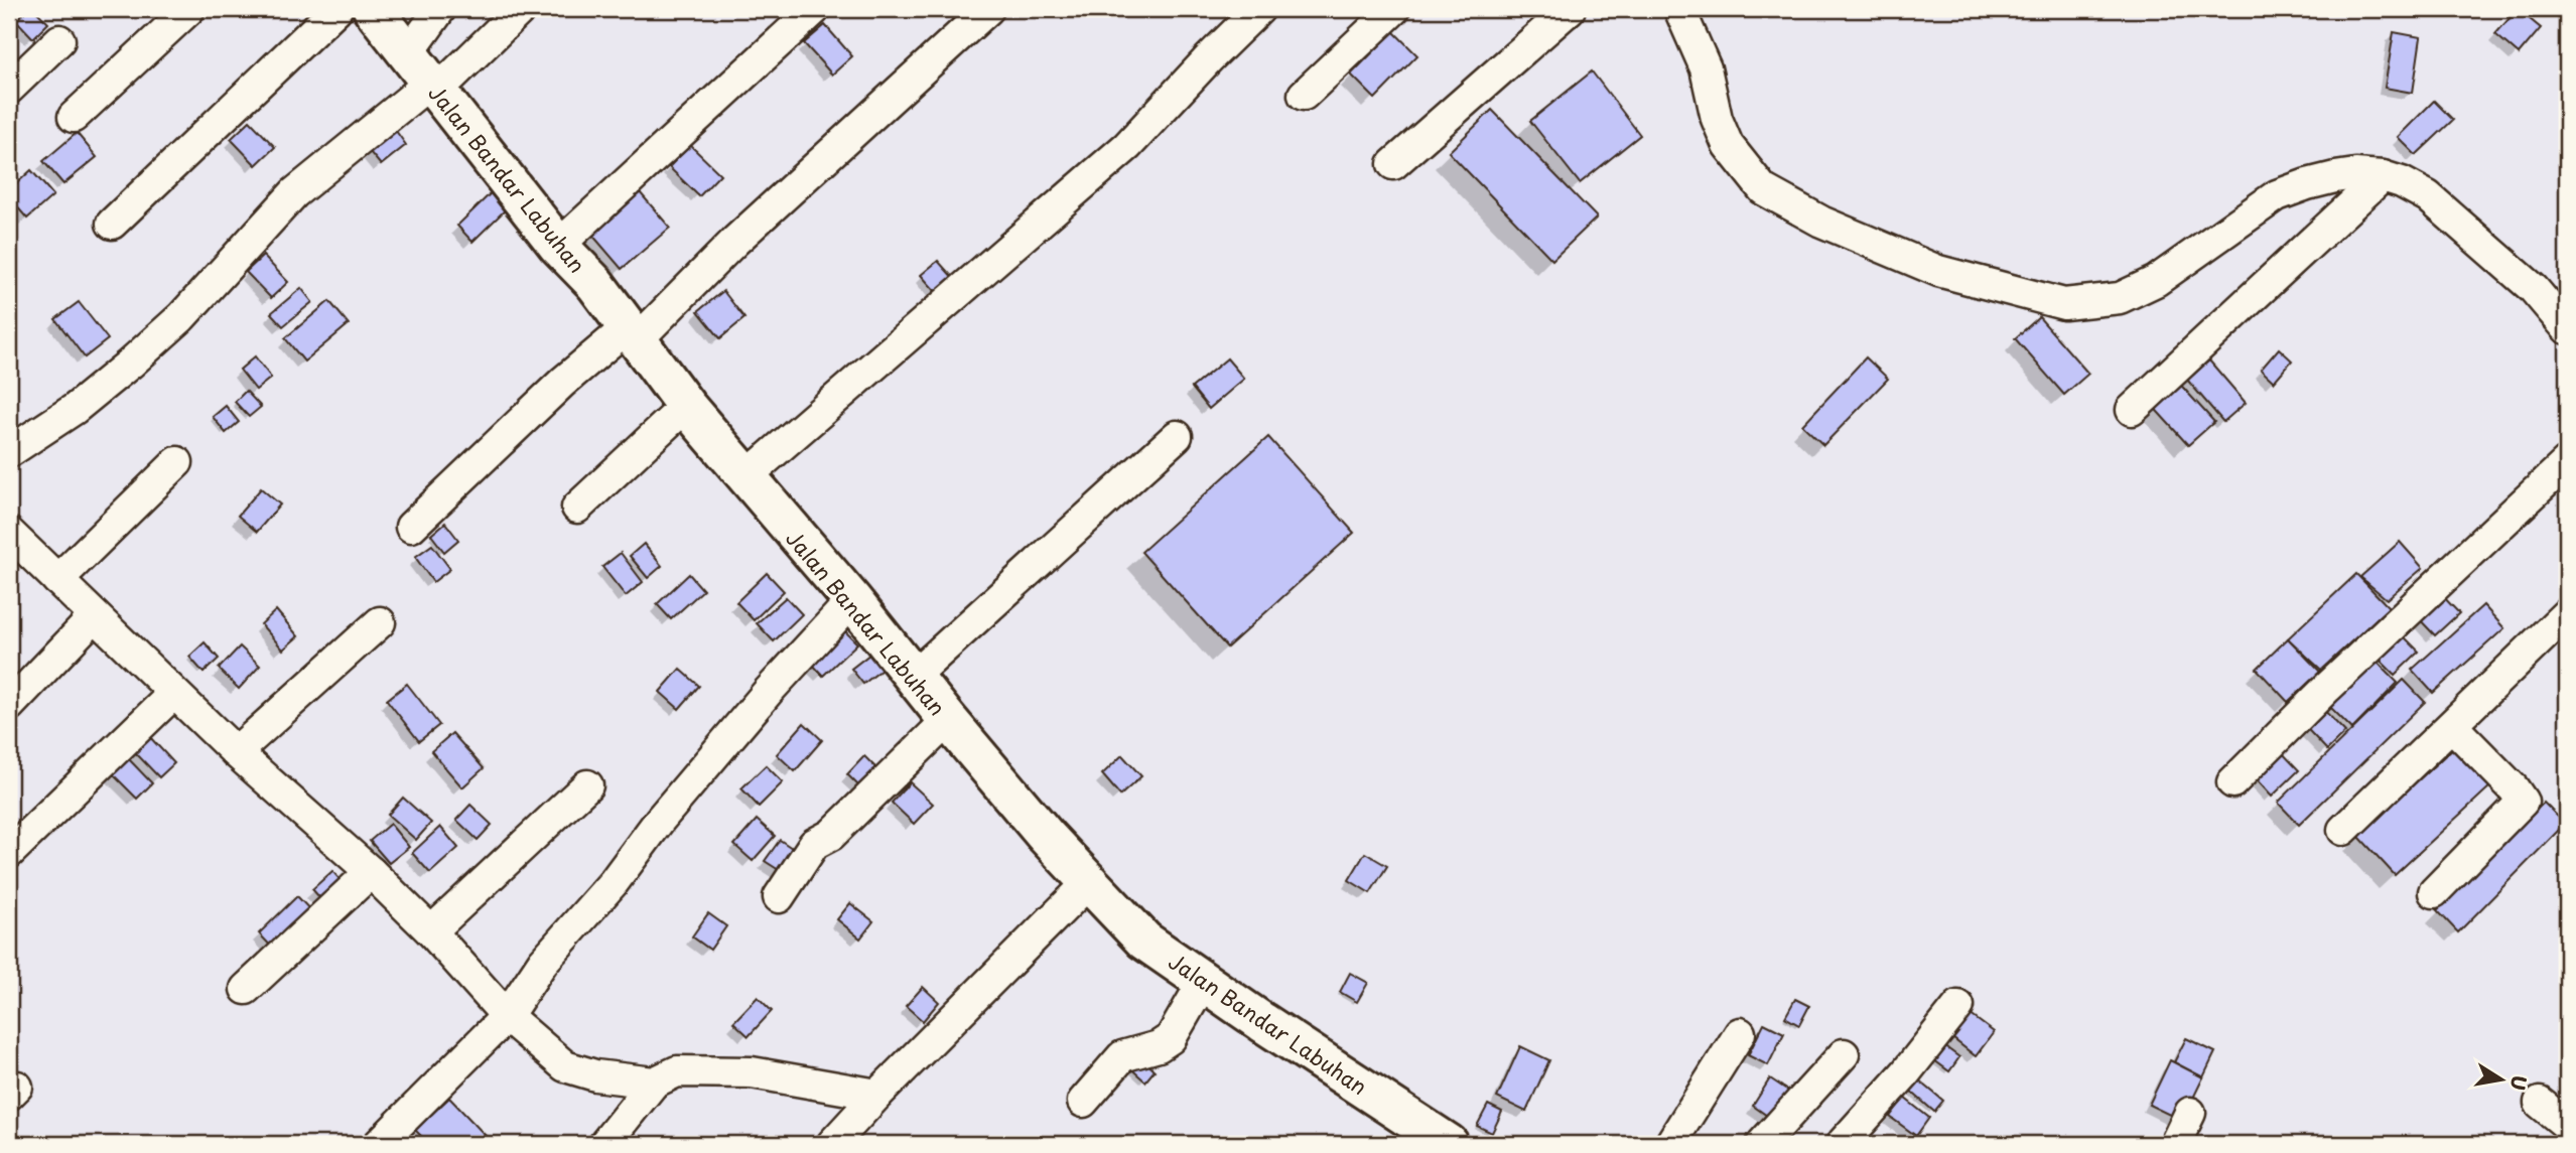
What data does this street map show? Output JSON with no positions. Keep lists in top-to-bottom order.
{
  "streets": {
    "main road": ["Jalan Bandar Labuhan"]
  },
  "north": "right"
}
